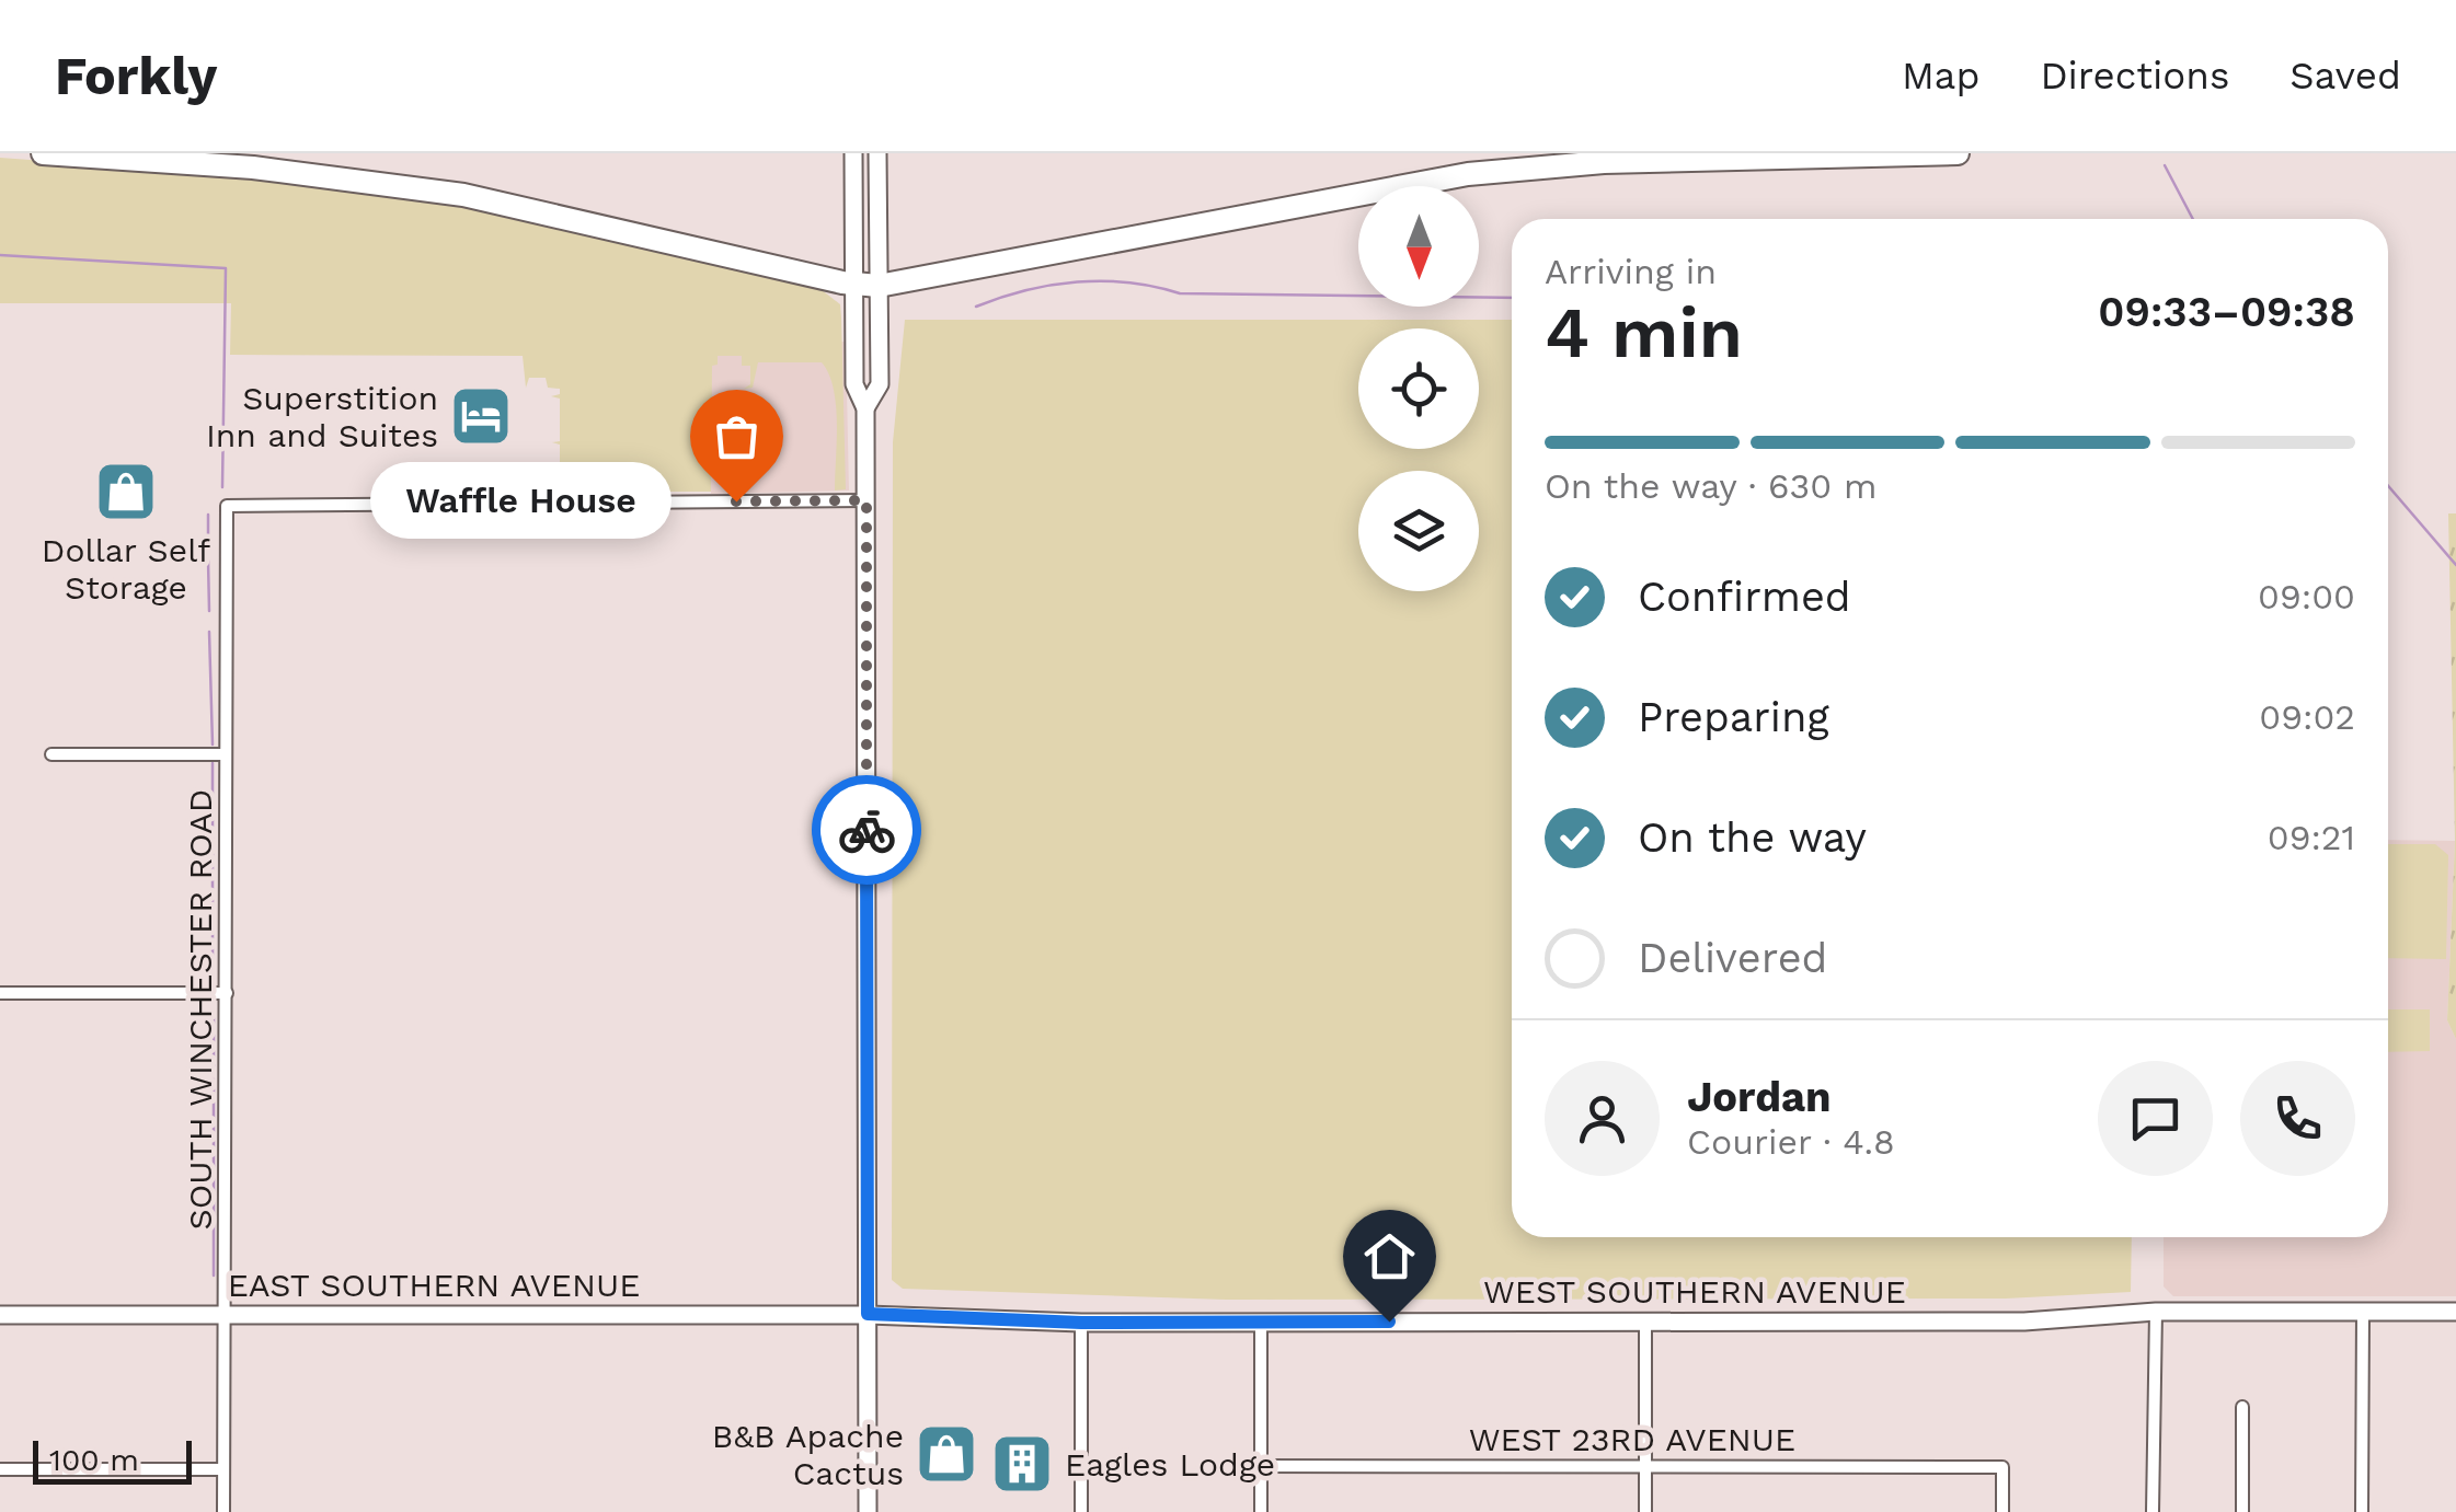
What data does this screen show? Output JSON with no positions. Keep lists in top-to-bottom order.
{
  "streets": {
    "main road": ["EAST SOUTHERN AVENUE", "WEST SOUTHERN AVENUE"],
    "street": ["SOUTH WINCHESTER ROAD", "WEST 23RD AVENUE"]
  },
  "crossings": [
    ["SOUTH WINCHESTER ROAD", "EAST SOUTHERN AVENUE"],
    ["EAST SOUTHERN AVENUE", "WEST SOUTHERN AVENUE"]
  ],
  "places": {
    "hotel": ["Superstition Inn and Suites"],
    "shop": ["Dollar Self Storage", "B&B Apache Cactus"],
    "other": ["Waffle House"],
    "building": ["Eagles Lodge"]
  },
  "scale_bar": "100 m",
  "north": "bottom",
  "page": {
    "header": "Forkly",
    "nav": ["Map", "Directions", "Saved"],
    "heading": ["4 min", "Arriving in", "09:33–09:38"],
    "panel": ["Jordan", "Courier · 4.8"],
    "bar": "On the way · 630 m",
    "bubble": "Waffle House",
    "list": [
      ["Confirmed", "09:00"],
      ["Preparing", "09:02"],
      ["On the way", "09:21"],
      "Delivered"
    ],
    "scale": "100 m"
  }
}
